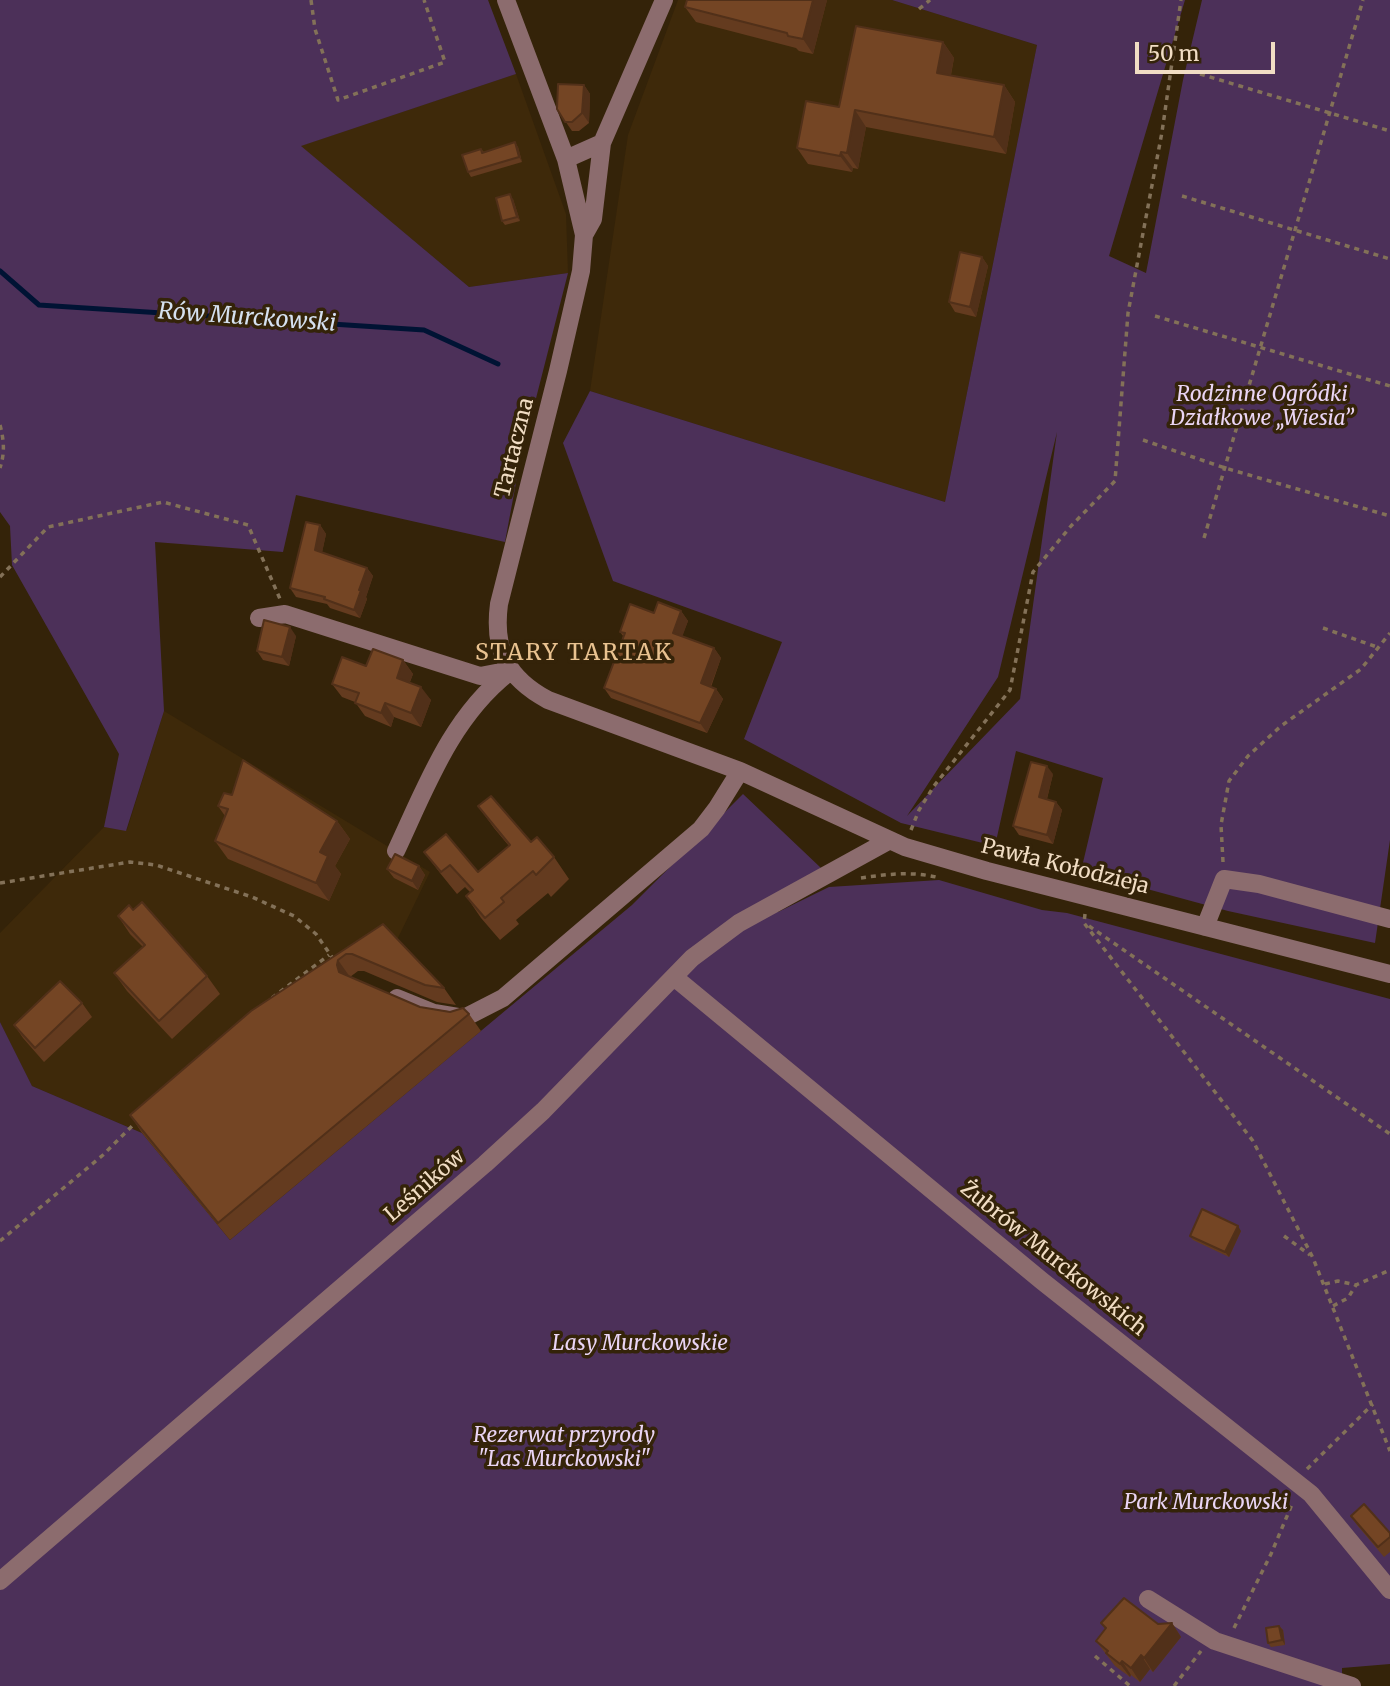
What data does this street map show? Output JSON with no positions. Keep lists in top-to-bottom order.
{
  "streets": {
    "street": [
      "Tartaczna",
      "Pawła Kołodzieja",
      "Leśników",
      "Żubrów Murckowskich"
    ]
  },
  "crossings": [
    ["Tartaczna", "Pawła Kołodzieja"],
    ["Pawła Kołodzieja", "Leśników"],
    ["Leśników", "Żubrów Murckowskich"]
  ],
  "districts": ["STARY TARTAK"],
  "water": ["Rów Murckowski"],
  "parks": [
    "Rodzinne Ogródki Działkowe „Wiesia”",
    "Lasy Murckowskie",
    "Rezerwat przyrody \"Las Murckowski\"",
    "Park Murckowski"
  ],
  "scale_bar": "50 m"
}
